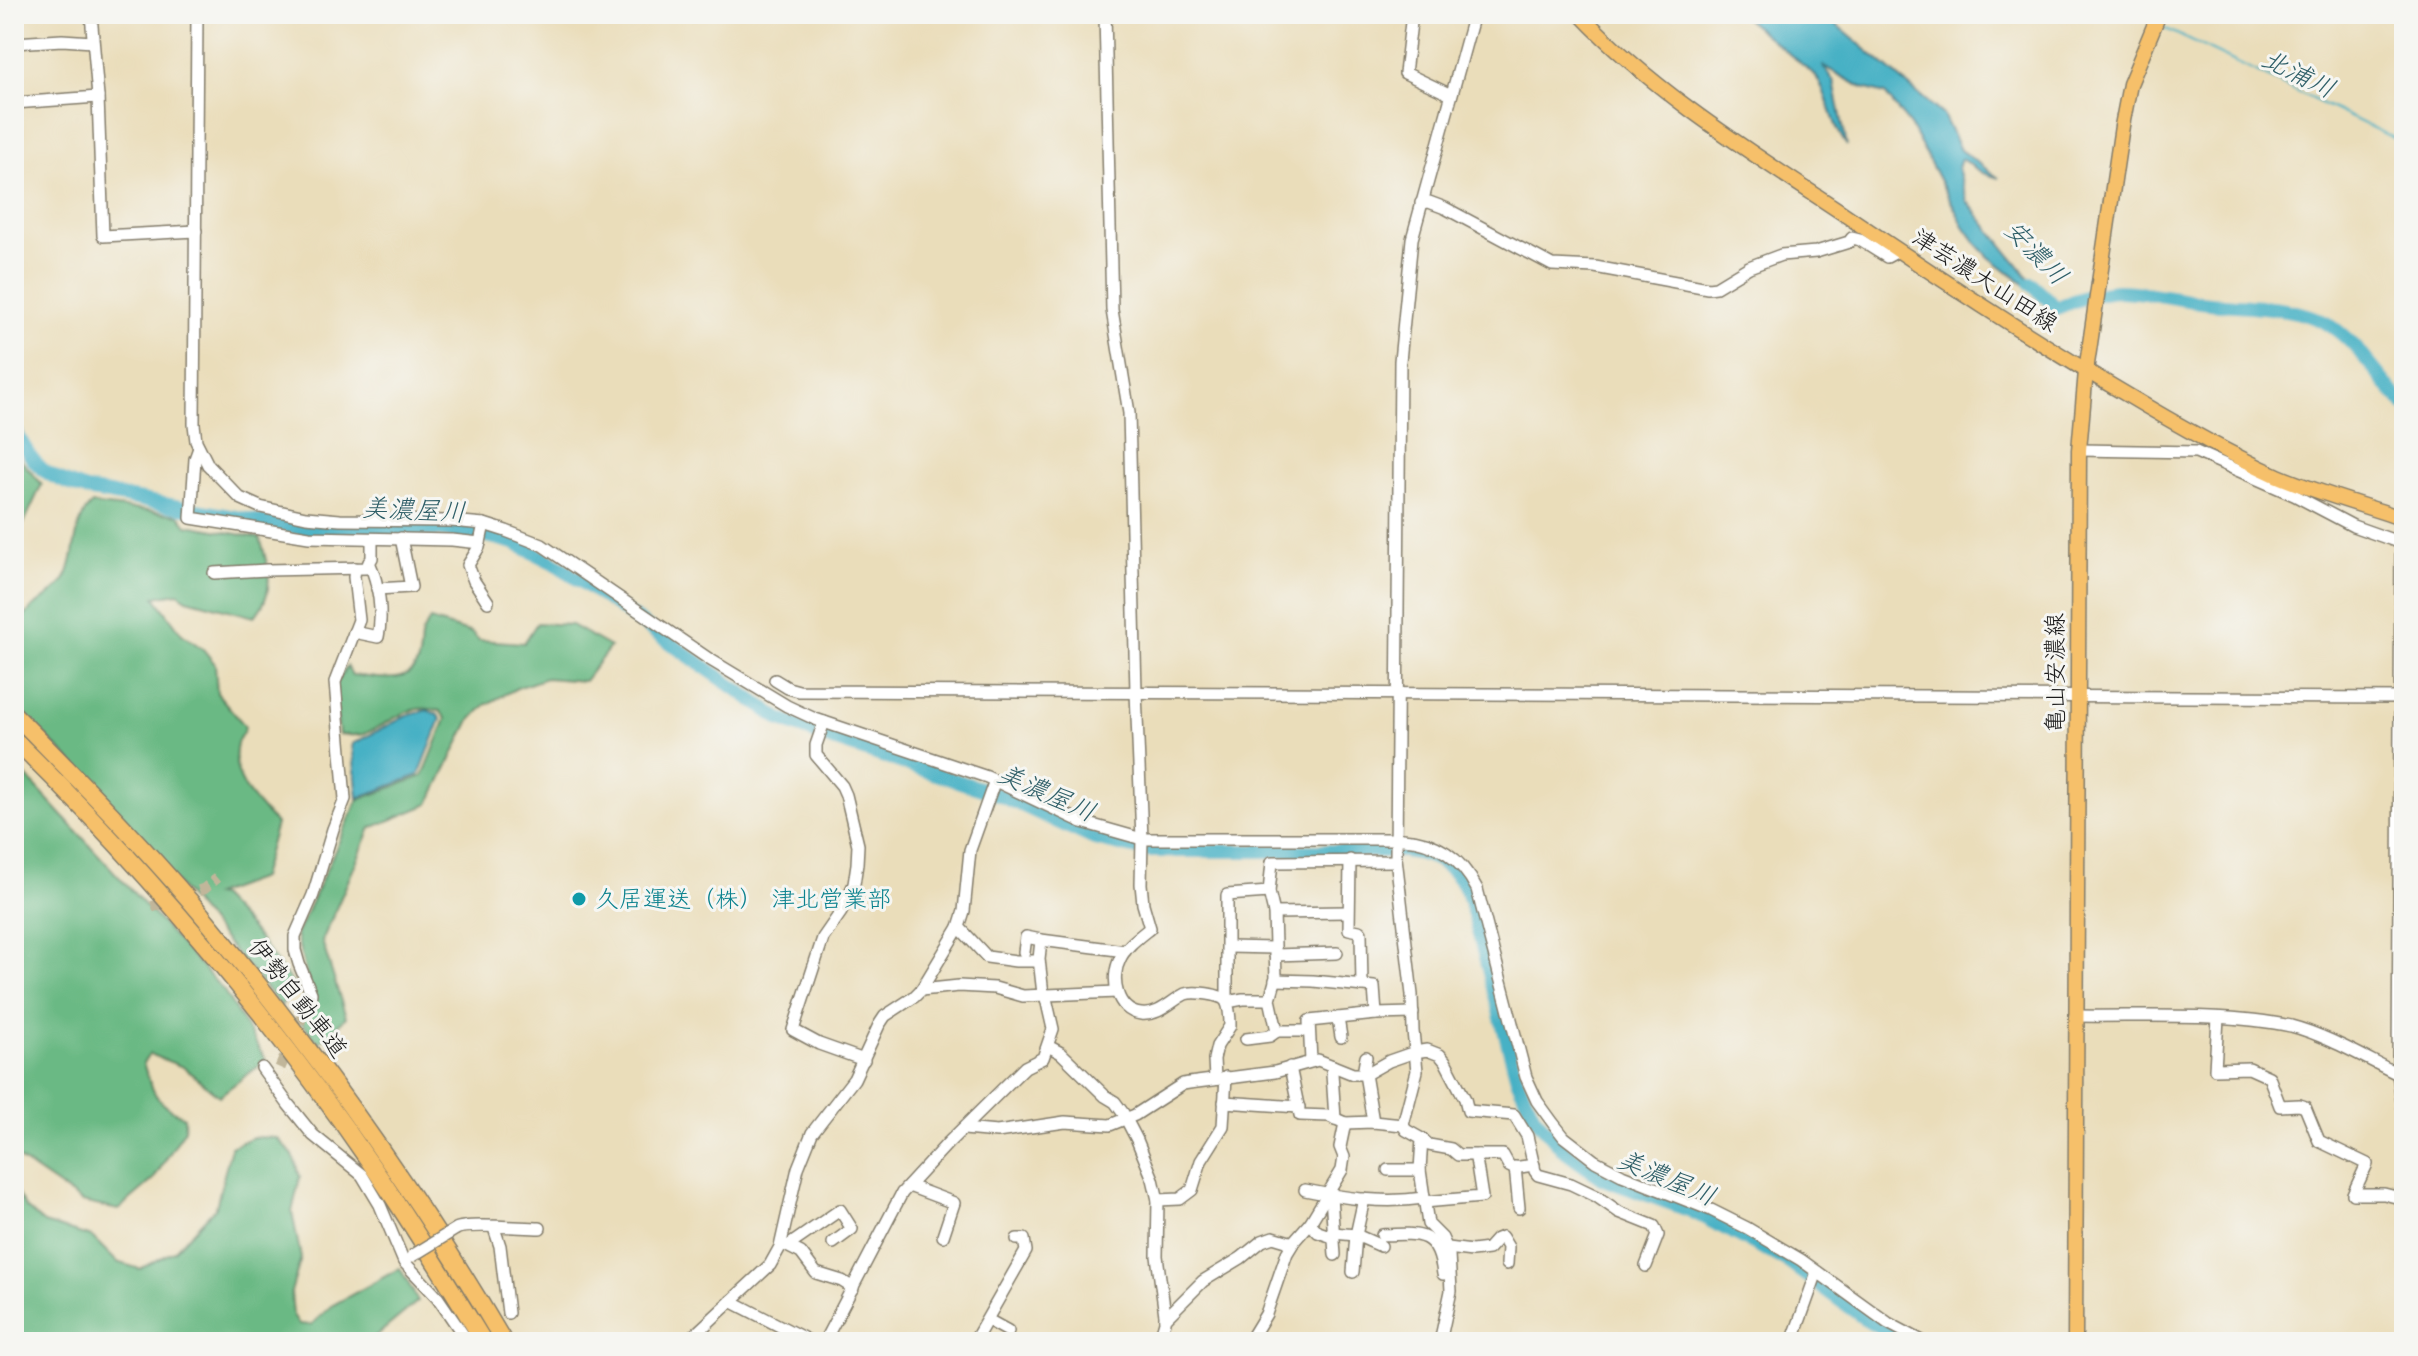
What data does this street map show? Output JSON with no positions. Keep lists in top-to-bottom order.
{
  "streets": {
    "highway": ["伊勢自動車道"],
    "main road": ["津芸濃大山田線", "亀山安濃線"]
  },
  "crossings": [
    ["津芸濃大山田線", "亀山安濃線"]
  ],
  "water": ["北浦川", "安濃川", "美濃屋川"],
  "places": ["久居運送（株） 津北営業部"]
}
